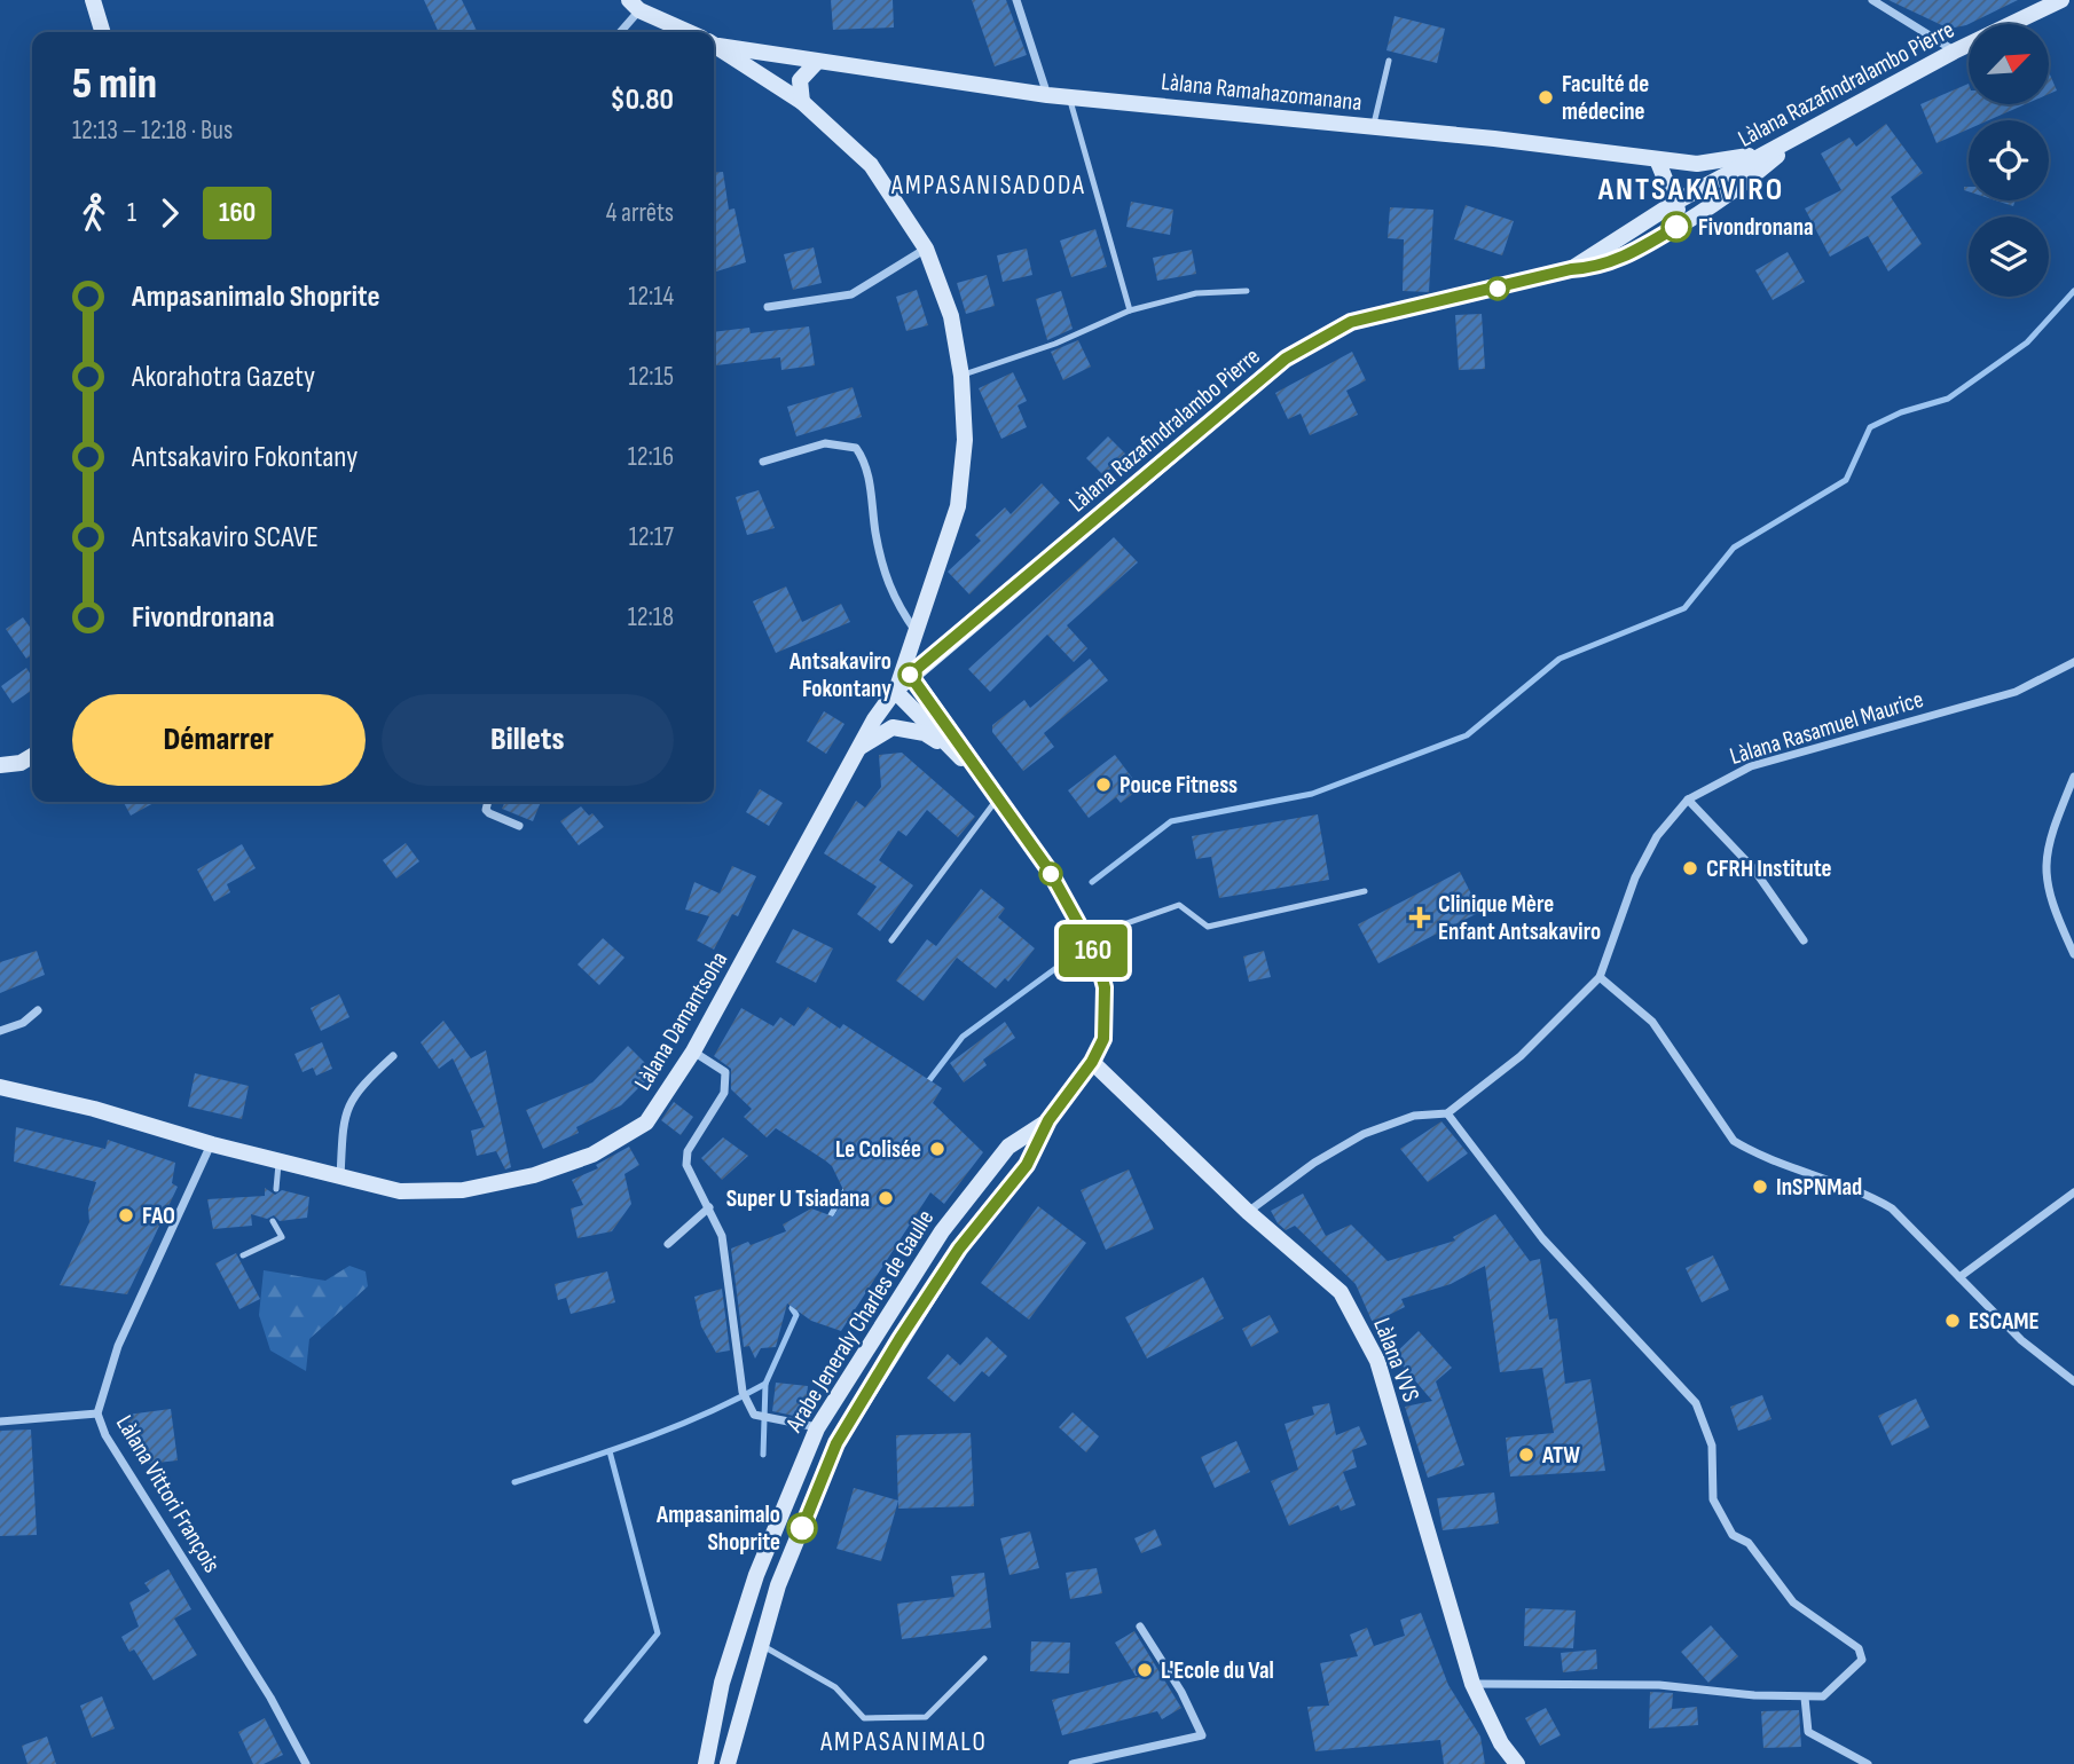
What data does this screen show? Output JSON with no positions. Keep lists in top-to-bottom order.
{
  "streets": {
    "main road": [
      "Làlana Razafindralambo Pierre",
      "Làlana Ramahazomanana",
      "Làlana Damantsoha",
      "Arabe Jeneraly Charles de Gaulle",
      "Làlana VVS"
    ],
    "street": ["Làlana Rasamuel Maurice", "Làlana Vittori François"]
  },
  "crossings": [
    ["Làlana Razafindralambo Pierre", "Làlana Ramahazomanana"],
    ["Làlana Razafindralambo Pierre", "Làlana Damantsoha"],
    ["Làlana Razafindralambo Pierre", "Arabe Jeneraly Charles de Gaulle"],
    ["Làlana Damantsoha", "Arabe Jeneraly Charles de Gaulle"],
    ["Làlana Damantsoha", "Làlana Vittori François"],
    ["Arabe Jeneraly Charles de Gaulle", "Làlana VVS"]
  ],
  "districts": ["AMPASANISADODA", "ANTSAKAVIRO", "AMPASANIMALO"],
  "places": {
    "other": [
      "Faculté de médecine",
      "Fivondronana",
      "Antsakaviro Fokontany",
      "Pouce Fitness",
      "CFRH Institute",
      "Le Colisée",
      "InSPNMad",
      "Super U Tsiadana",
      "FAO",
      "ESCAME",
      "ATW",
      "Ampasanimalo Shoprite",
      "L'Ecole du Val"
    ],
    "health": ["Clinique Mère Enfant Antsakaviro"]
  },
  "lines": ["bus line 160"],
  "north": "top right",
  "page": {
    "on_map": "160",
    "heading": ["5 min", "12:13 – 12:18 · Bus", "$0.80"],
    "legs": ["1", "160", "4 arrêts"],
    "list": [
      {
        "name": "Ampasanimalo Shoprite",
        "value": "12:14"
      },
      {
        "name": "Akorahotra Gazety",
        "value": "12:15"
      },
      {
        "name": "Antsakaviro Fokontany",
        "value": "12:16"
      },
      {
        "name": "Antsakaviro SCAVE",
        "value": "12:17"
      },
      {
        "name": "Fivondronana",
        "value": "12:18"
      }
    ],
    "buttons": ["Démarrer", "Billets"]
  }
}
